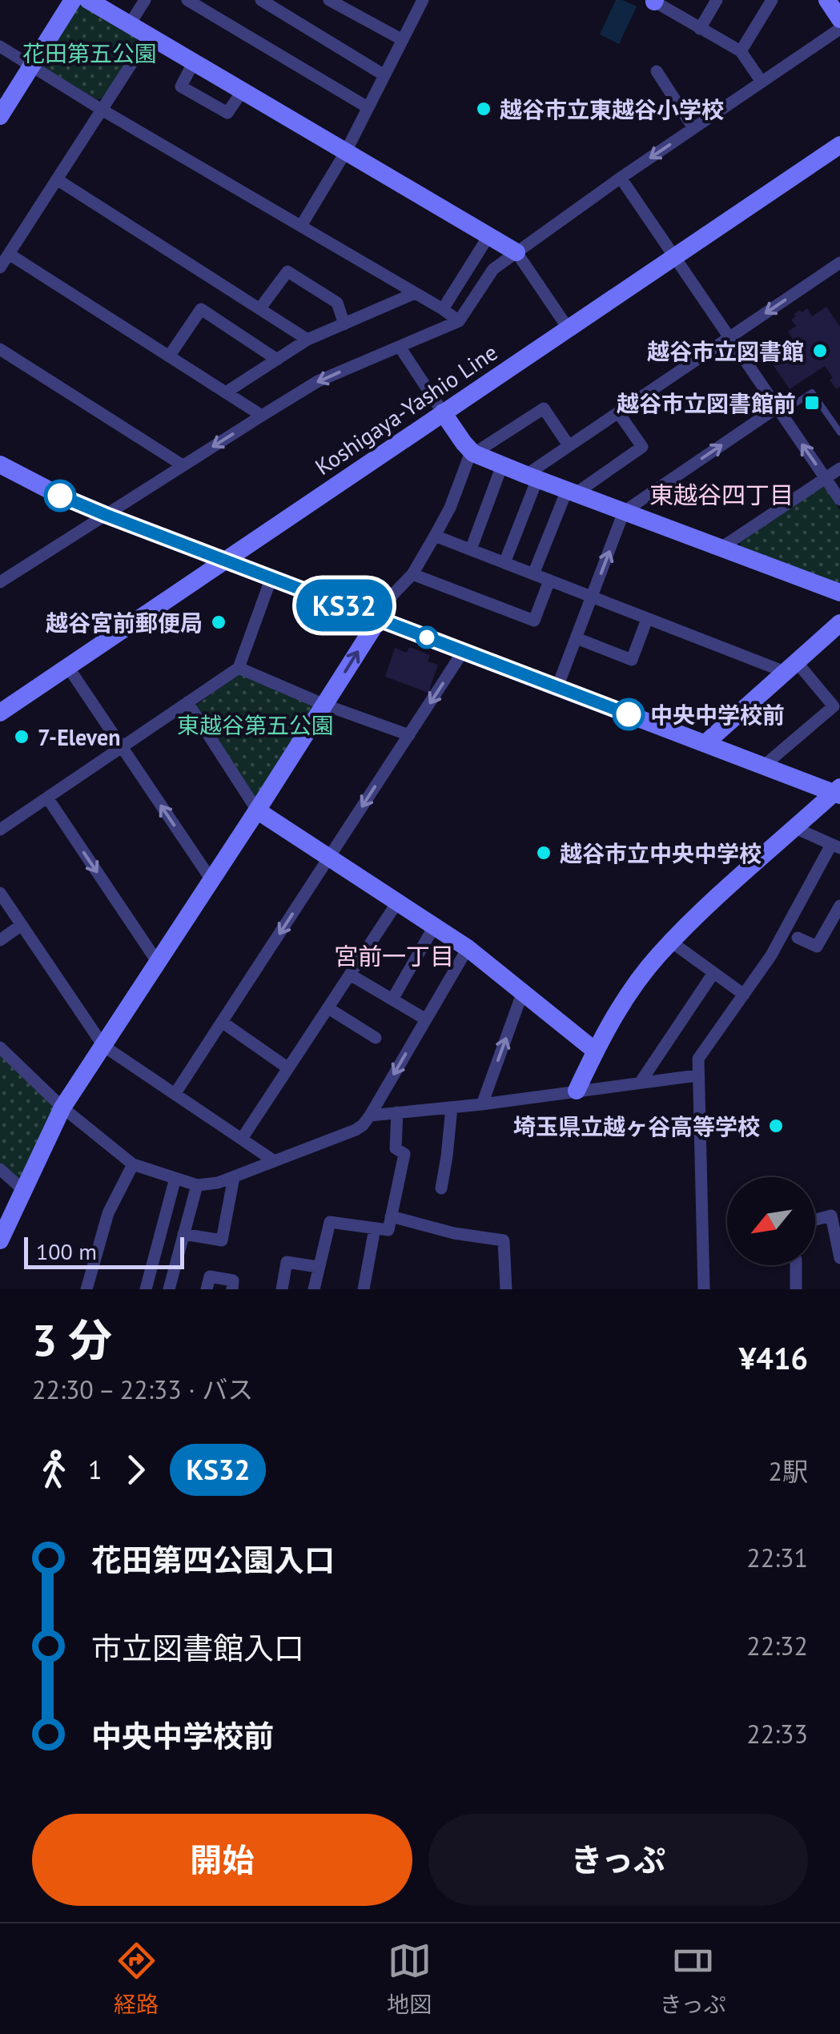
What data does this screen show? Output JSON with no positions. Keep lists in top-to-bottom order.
{
  "streets": {
    "street": ["Koshigaya-Yashio Line"]
  },
  "districts": ["東越谷四丁目", "宮前一丁目"],
  "parks": ["花田第五公園", "東越谷第五公園"],
  "places": {
    "other": [
      "越谷市立東越谷小学校",
      "越谷市立図書館",
      "越谷宮前郵便局",
      "中央中学校前",
      "7-Eleven",
      "越谷市立中央中学校",
      "埼玉県立越ヶ谷高等学校"
    ],
    "transit": ["越谷市立図書館前"]
  },
  "lines": ["bus line KS32"],
  "scale_bar": "100 m",
  "north": "bottom left",
  "page": {
    "on_map": "KS32",
    "scale": "100 m",
    "heading": ["3 分", "22:30 – 22:33 · バス", "¥416"],
    "legs": ["1", "KS32", "2駅"],
    "list": [
      {
        "name": "花田第四公園入口",
        "value": "22:31"
      },
      {
        "name": "市立図書館入口",
        "value": "22:32"
      },
      {
        "name": "中央中学校前",
        "value": "22:33"
      }
    ],
    "buttons": ["開始", "きっぷ"],
    "tabs": ["経路", "地図", "きっぷ"]
  }
}
